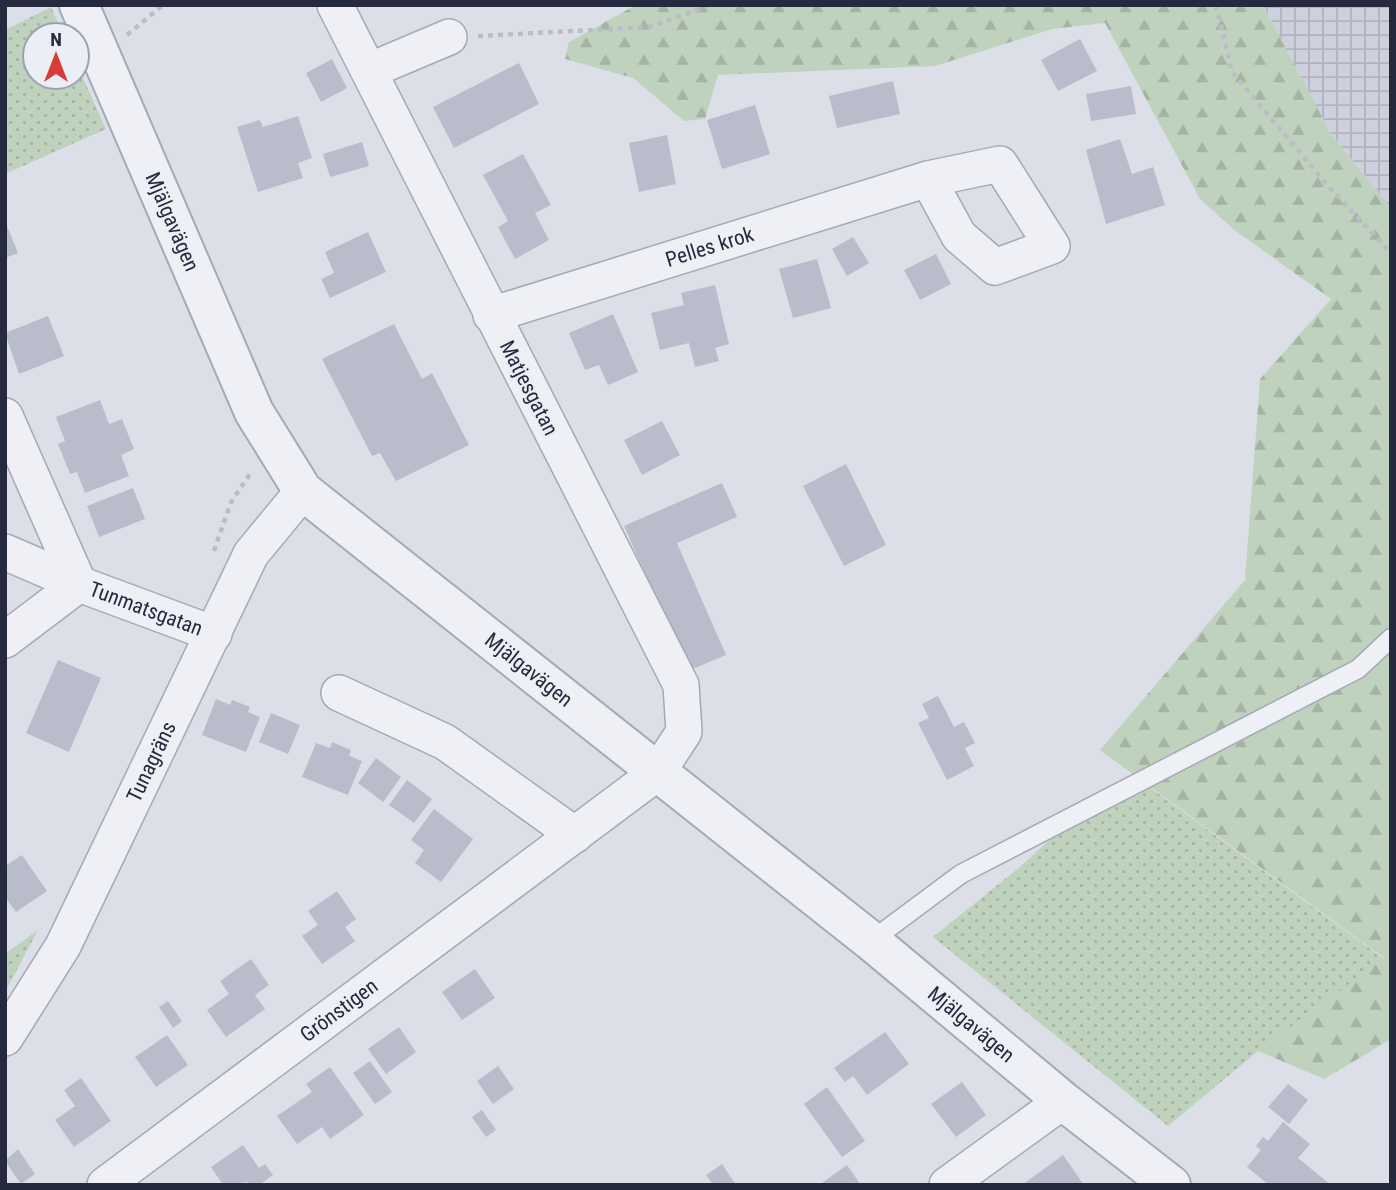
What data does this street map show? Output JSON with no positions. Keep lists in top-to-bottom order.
{
  "streets": {
    "street": [
      "Mjälgavägen",
      "Pelles krok",
      "Matjesgatan",
      "Tunmatsgatan",
      "Tunagräns",
      "Grönstigen"
    ]
  },
  "crossings": [
    ["Mjälgavägen", "Matjesgatan"],
    ["Mjälgavägen", "Tunagräns"],
    ["Mjälgavägen", "Grönstigen"],
    ["Pelles krok", "Matjesgatan"],
    ["Matjesgatan", "Grönstigen"],
    ["Tunmatsgatan", "Tunagräns"]
  ],
  "north": "top"
}
